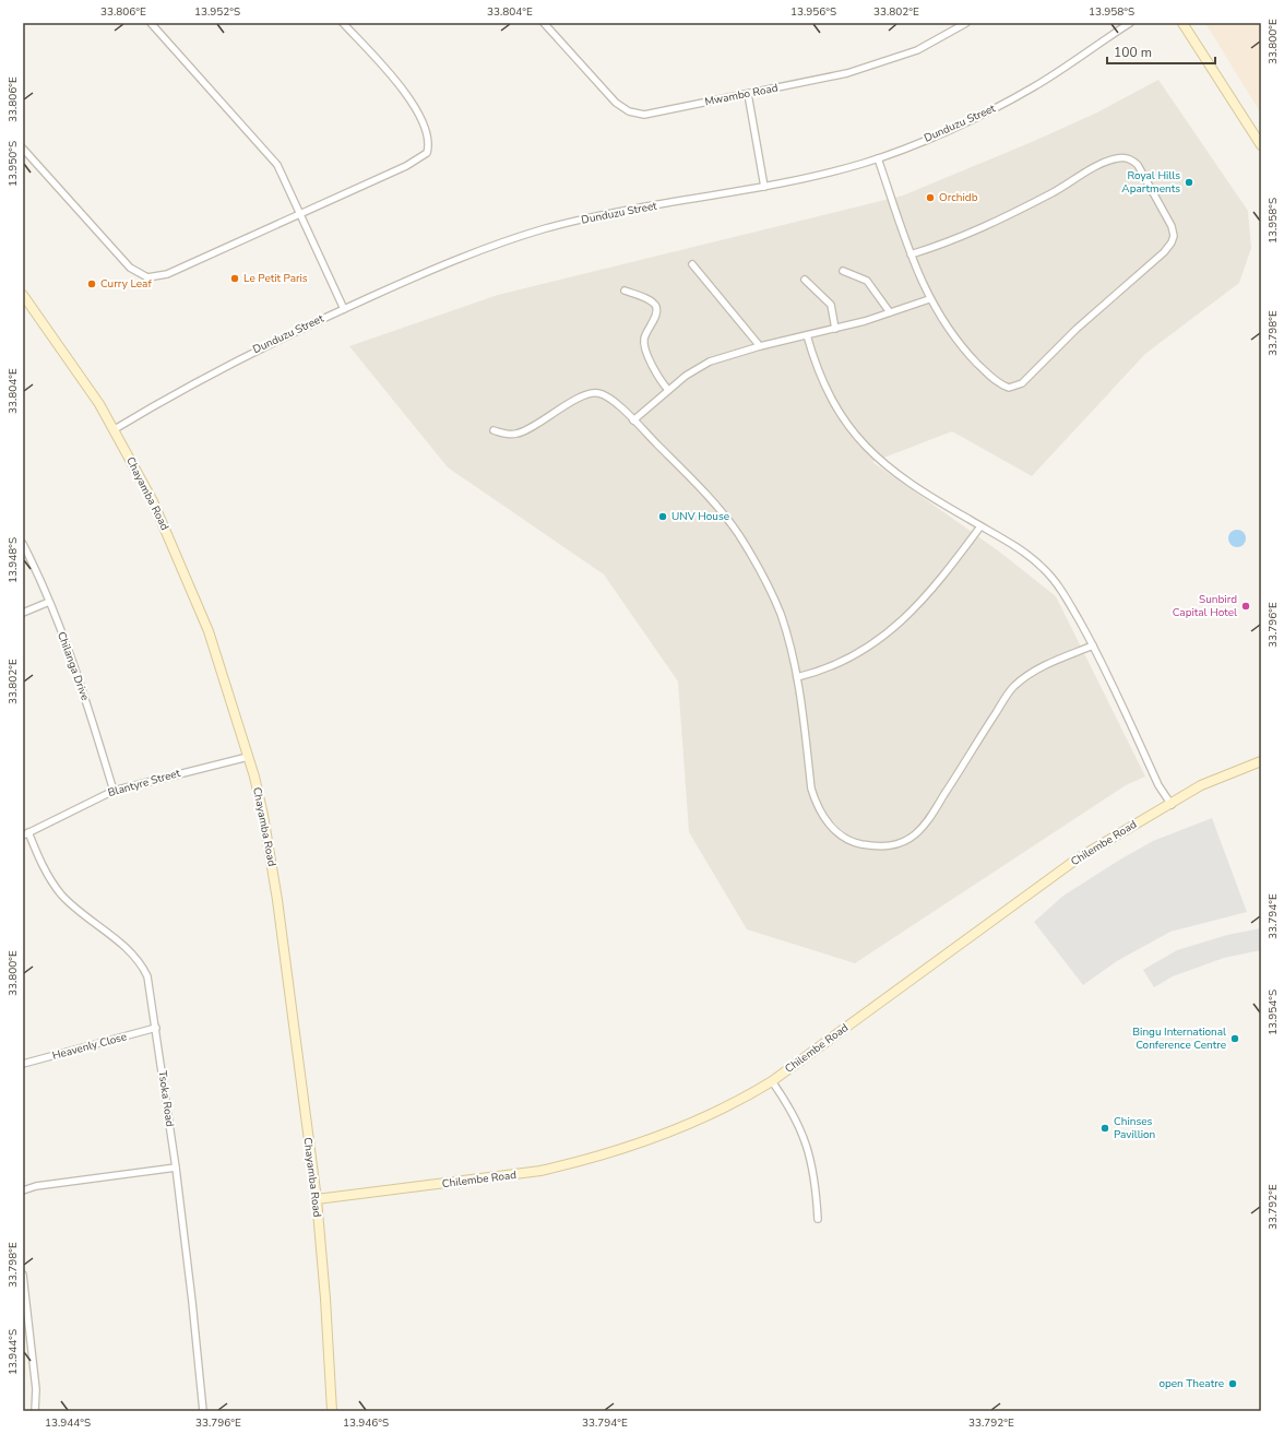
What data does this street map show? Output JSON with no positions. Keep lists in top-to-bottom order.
{
  "streets": {
    "main road": ["Chayamba Road", "Chilembe Road"],
    "street": [
      "Mwambo Road",
      "Dunduzu Street",
      "Chilanga Drive",
      "Blantyre Street",
      "Heavenly Close",
      "Tsoka Road"
    ]
  },
  "crossings": [
    ["Dunduzu Street", "Chayamba Road"],
    ["Chayamba Road", "Blantyre Street"],
    ["Chayamba Road", "Chilembe Road"],
    ["Chilanga Drive", "Blantyre Street"],
    ["Blantyre Street", "Tsoka Road"],
    ["Heavenly Close", "Tsoka Road"]
  ],
  "places": [
    "Royal Hills Apartments",
    "Orchidb",
    "Le Petit Paris",
    "Curry Leaf",
    "UNV House",
    "Sunbird Capital Hotel",
    "Bingu International Conference Centre",
    "Chinses Pavillion",
    "open Theatre"
  ],
  "scale_bar": "100 m",
  "coordinates": [
    "33.806°E",
    "13.952°S",
    "33.804°E",
    "13.956°S",
    "33.802°E",
    "13.958°S",
    "33.800°E",
    "13.950°S",
    "33.798°E",
    "13.948°S",
    "33.796°E",
    "33.794°E",
    "13.954°S",
    "33.792°E",
    "13.944°S",
    "13.946°S"
  ]
}
